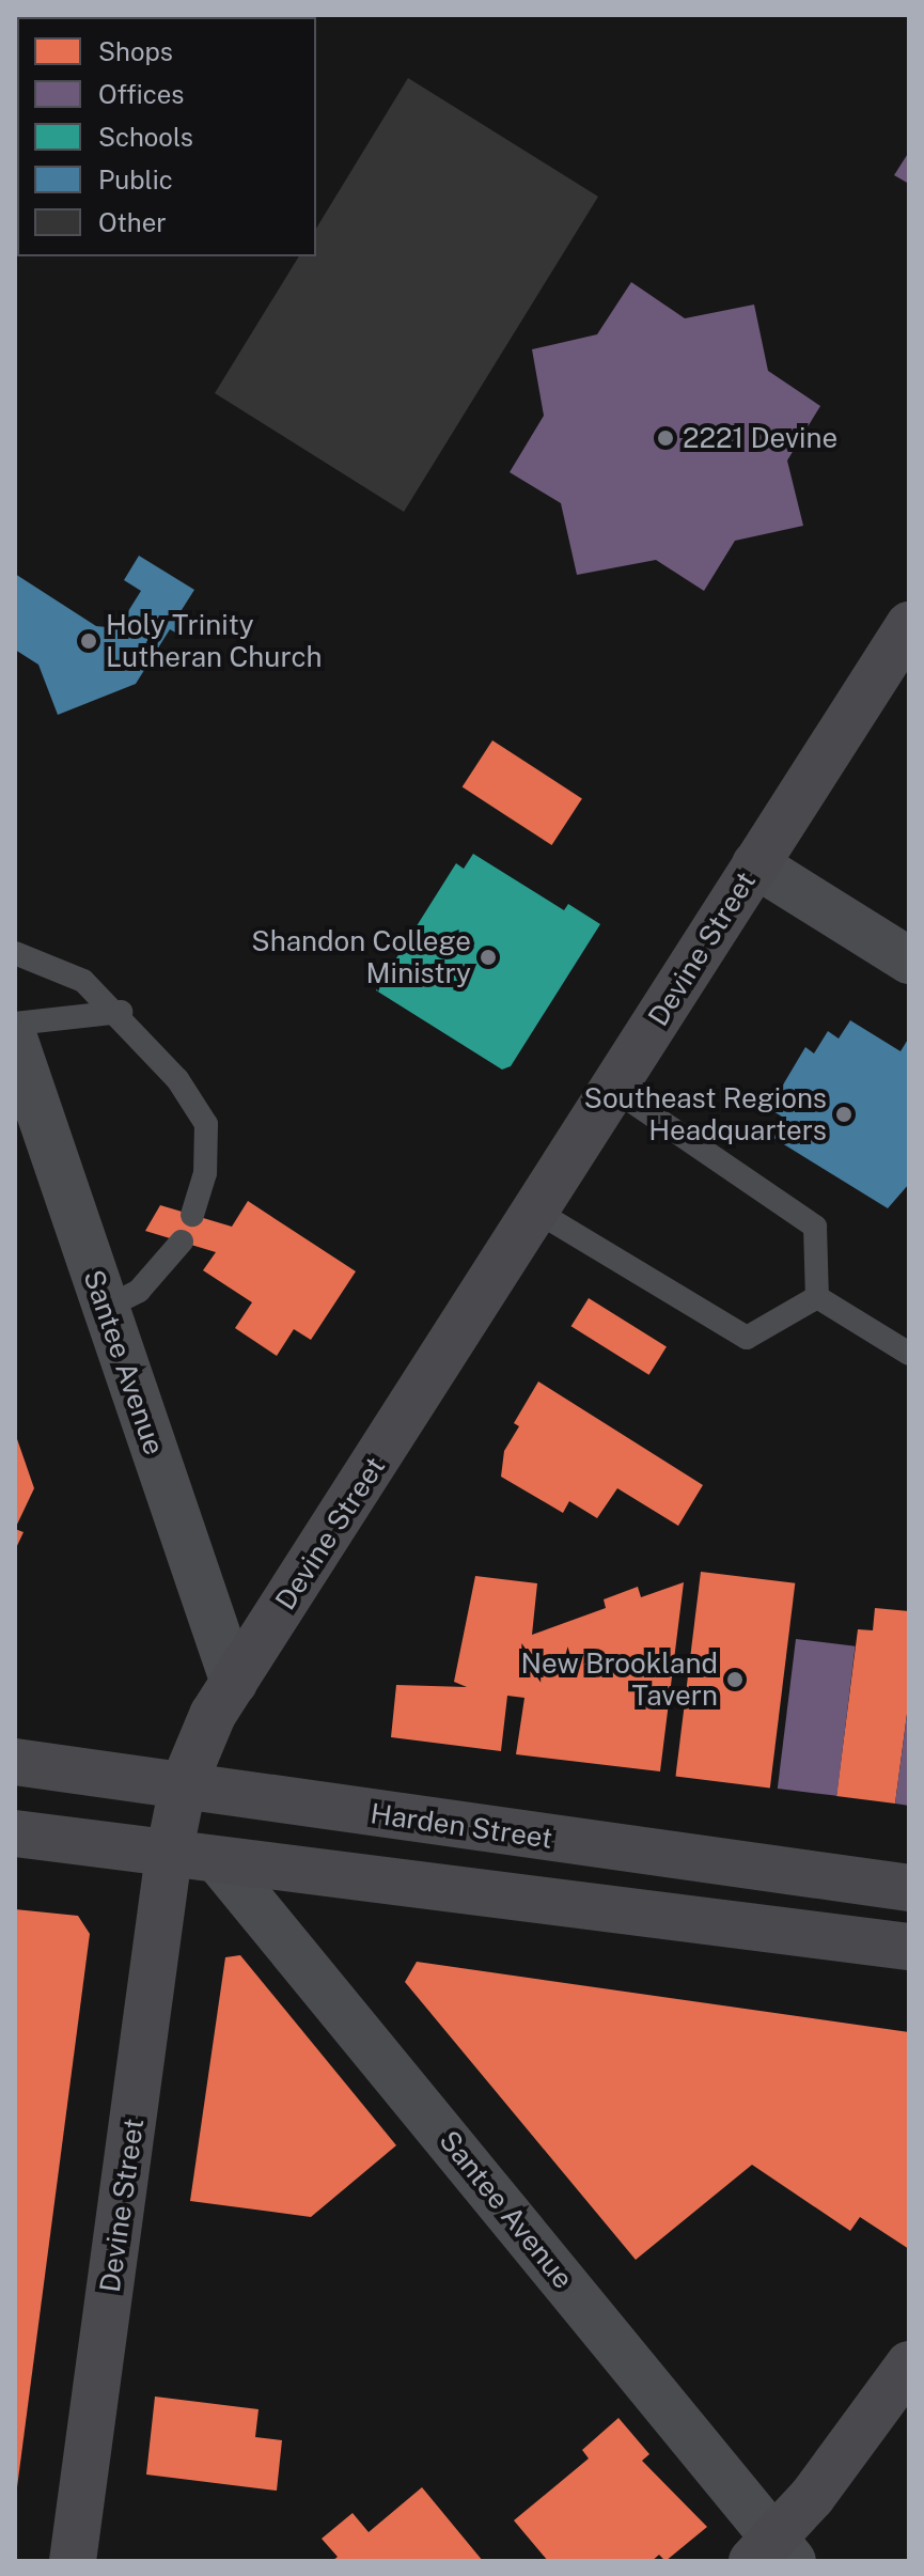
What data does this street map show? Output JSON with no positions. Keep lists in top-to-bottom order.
{
  "streets": {
    "main road": ["Devine Street", "Harden Street"],
    "street": ["Santee Avenue"]
  },
  "crossings": [
    ["Devine Street", "Santee Avenue"],
    ["Devine Street", "Harden Street"]
  ],
  "places": [
    "2221 Devine",
    "Holy Trinity Lutheran Church",
    "Shandon College Ministry",
    "Southeast Regions Headquarters",
    "New Brookland Tavern"
  ],
  "legend": [
    "Shops",
    "Offices",
    "Schools",
    "Public",
    "Other"
  ]
}
